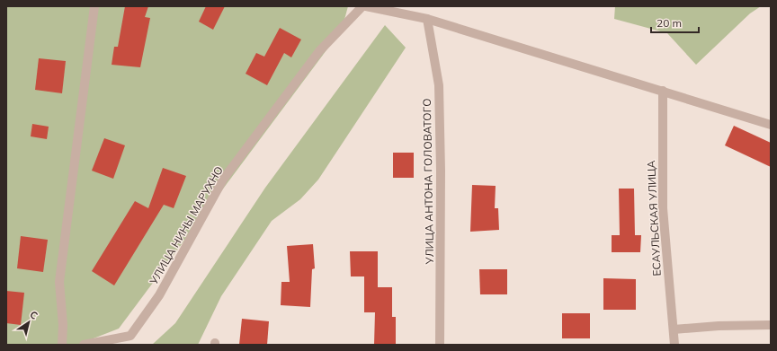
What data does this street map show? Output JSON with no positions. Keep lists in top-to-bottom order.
{
  "streets": {
    "street": ["УЛИЦА АНТОНА ГОЛОВАТОГО", "ЕСАУЛЬСКАЯ УЛИЦА", "УЛИЦА НИНЫ МАРУХНО"]
  },
  "scale_bar": "20 m",
  "north": "top right"
}
